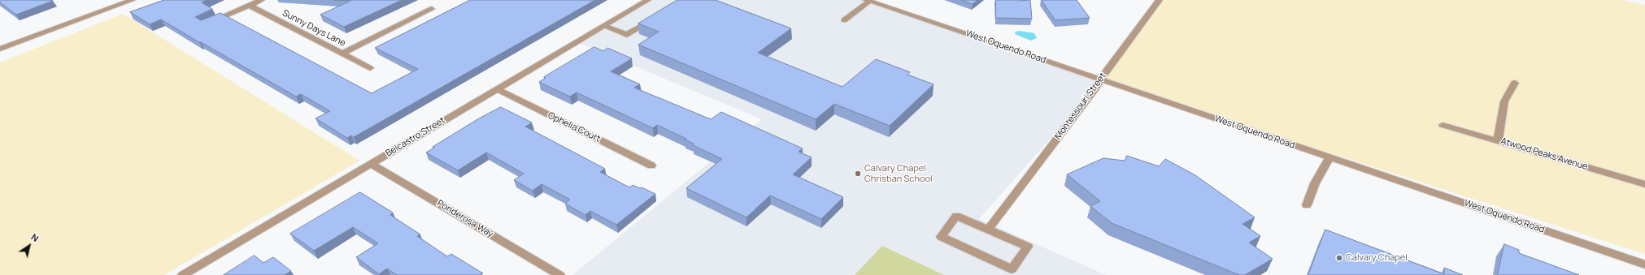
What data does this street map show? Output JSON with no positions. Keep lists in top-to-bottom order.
{
  "streets": {
    "street": [
      "Sunny Days Lane",
      "West Oquendo Road",
      "Montessouri Street",
      "Ophelia Court",
      "Belcastro Street",
      "Atwood Peaks Avenue",
      "Ponderosa Way"
    ]
  },
  "crossings": [
    ["West Oquendo Road", "Montessouri Street"],
    ["Ophelia Court", "Belcastro Street"],
    ["Belcastro Street", "Ponderosa Way"]
  ],
  "places": ["Calvary Chapel Christian School", "Calvary Chapel"],
  "north": "top right"
}
